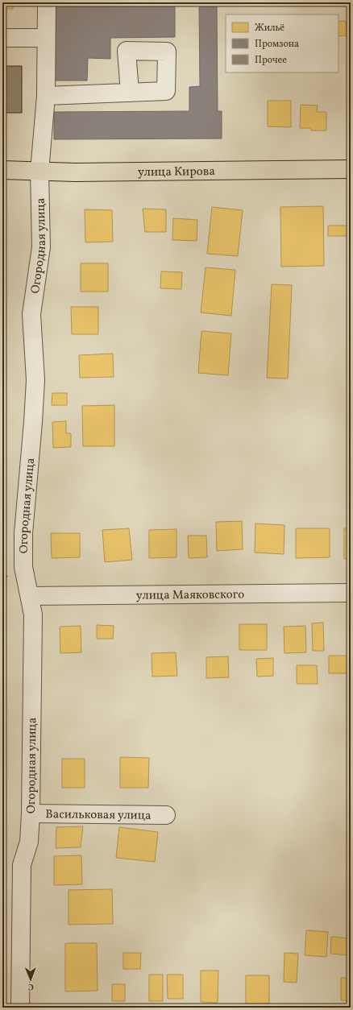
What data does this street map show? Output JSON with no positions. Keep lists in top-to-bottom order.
{
  "streets": {
    "main road": ["улица Кирова"],
    "street": ["Огородная улица", "улица Маяковского", "Васильковая улица"]
  },
  "crossings": [
    ["улица Кирова", "Огородная улица"],
    ["Огородная улица", "улица Маяковского"],
    ["Огородная улица", "Васильковая улица"]
  ],
  "legend": ["Жильё", "Промзона", "Прочее"],
  "north": "bottom"
}
